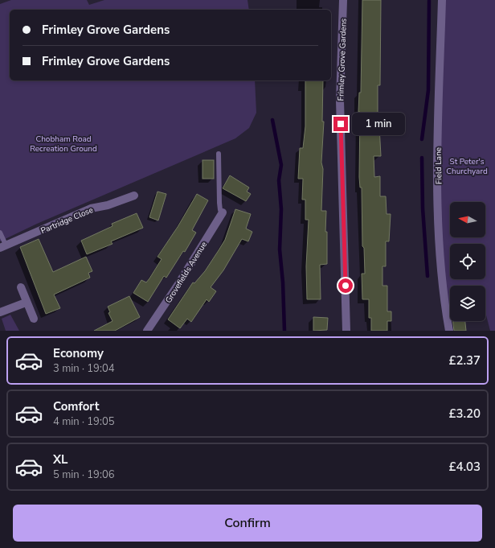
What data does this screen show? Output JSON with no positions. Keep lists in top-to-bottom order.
{
  "streets": {
    "street": [
      "Frimley Grove Gardens",
      "Field Lane",
      "Partridge Close",
      "Grovefields Avenue"
    ]
  },
  "parks": ["Chobham Road Recreation Ground", "St Peter's Churchyard"],
  "north": "left",
  "page": {
    "banner": ["Frimley Grove Gardens", "Frimley Grove Gardens"],
    "bubble": "1 min",
    "list": [
      {
        "name": "Economy",
        "note": "3 min · 19:04",
        "value": "£2.37"
      },
      {
        "name": "Comfort",
        "note": "4 min · 19:05",
        "value": "£3.20"
      },
      {
        "name": "XL",
        "note": "5 min · 19:06",
        "value": "£4.03"
      }
    ],
    "buttons": "Confirm"
  }
}
